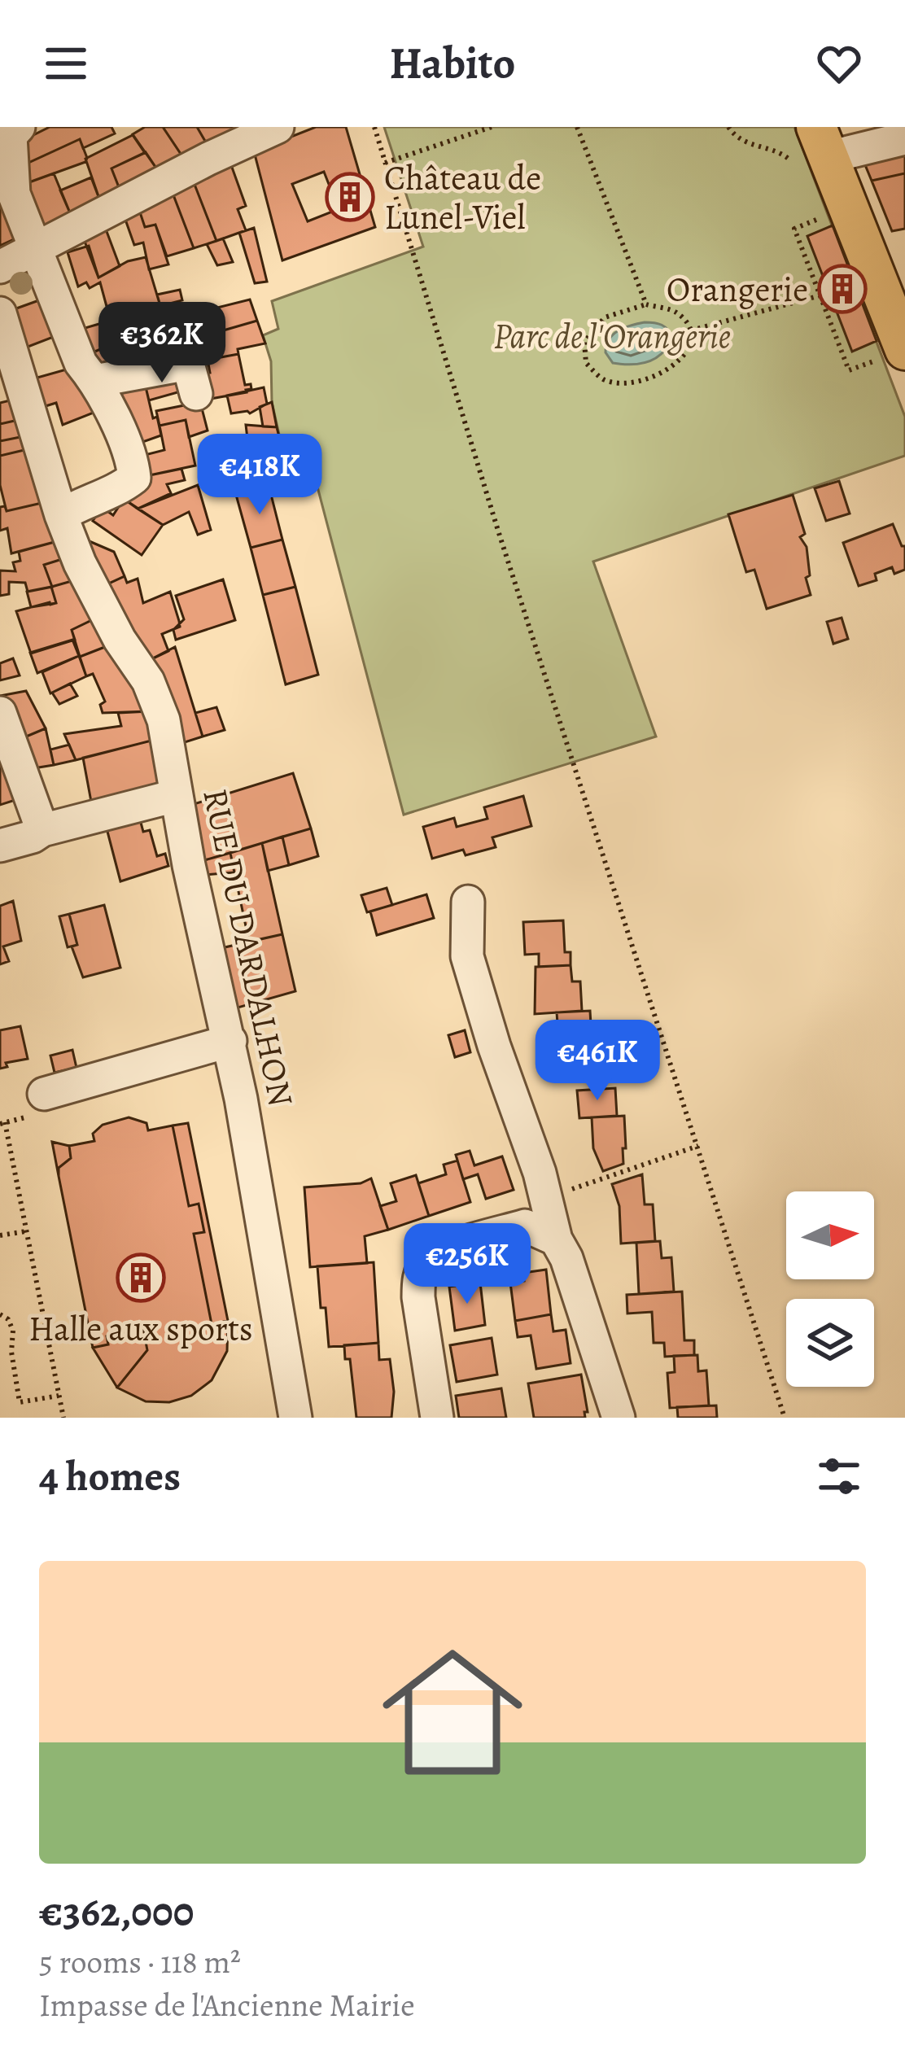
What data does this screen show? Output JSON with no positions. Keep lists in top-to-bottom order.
{
  "streets": {
    "street": ["RUE DU DARDALHON"]
  },
  "parks": ["Parc de l'Orangerie"],
  "places": {
    "building": ["Château de Lunel-Viel", "Orangerie", "Halle aux sports"]
  },
  "north": "right",
  "page": {
    "header": "Habito",
    "price": [
      "€362K",
      "€418K",
      "€461K",
      "€256K"
    ],
    "heading": "4 homes",
    "list": [
      {
        "name": "€362,000",
        "note": "5 rooms · 118 m² · Impasse de l'Ancienne Mairie"
      }
    ]
  }
}
